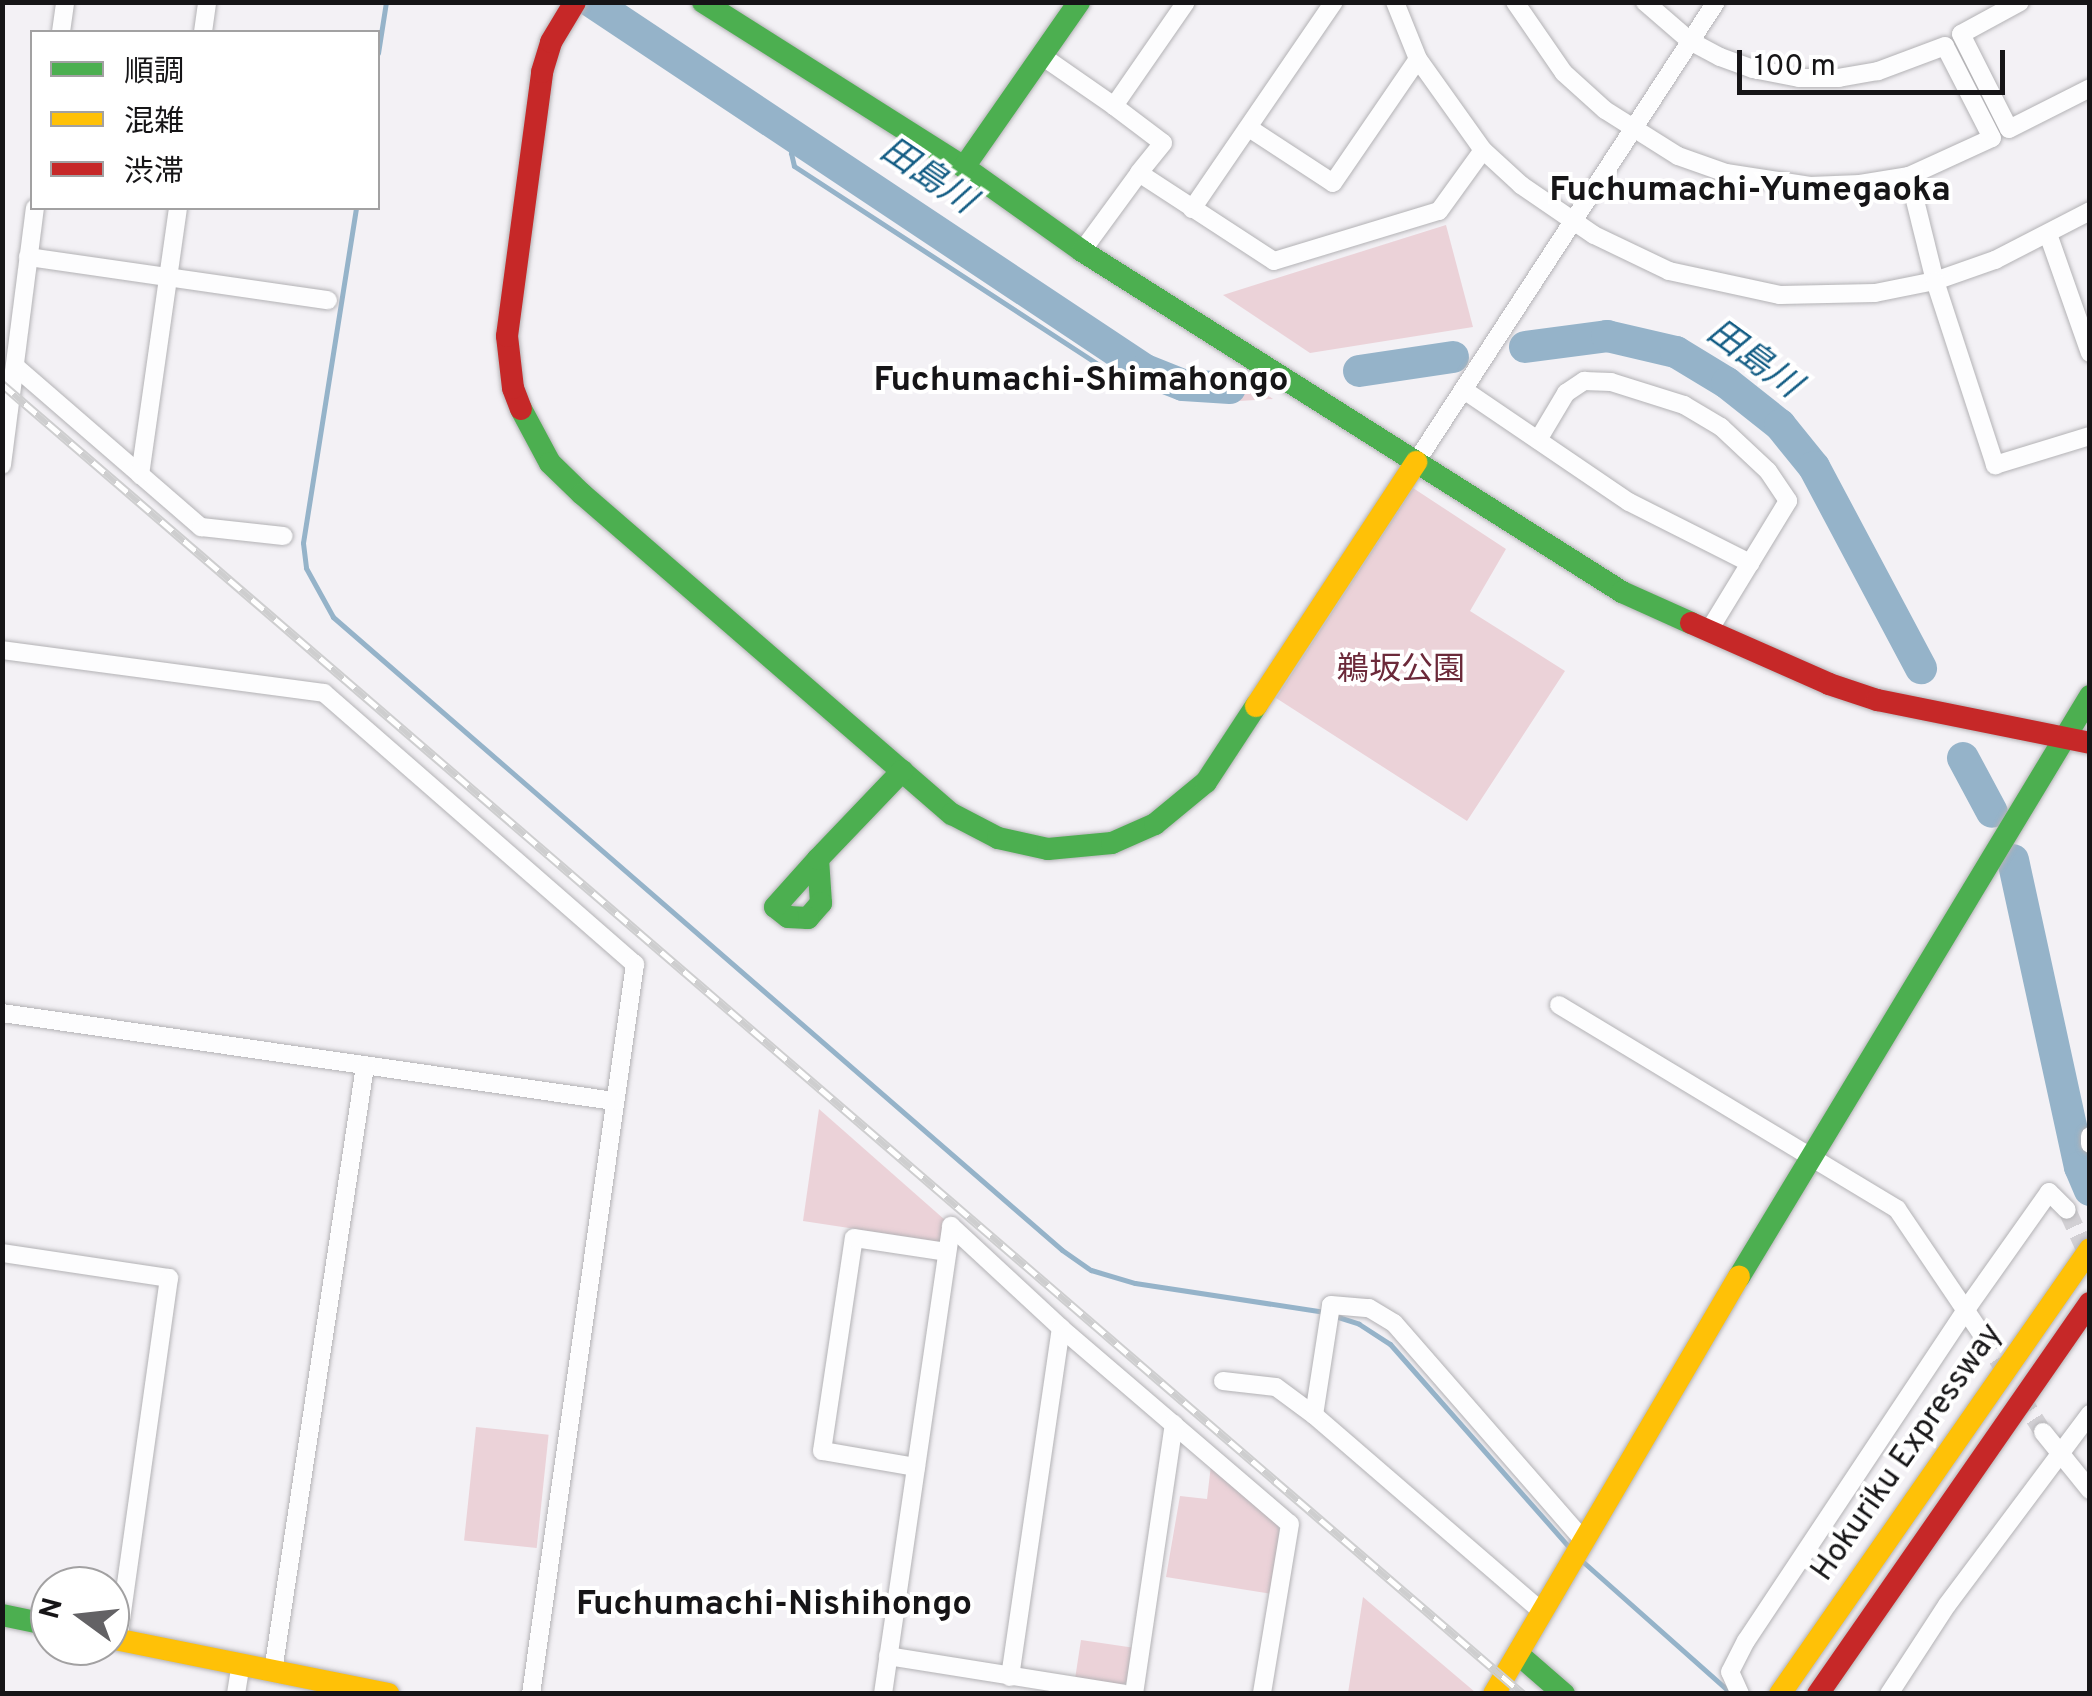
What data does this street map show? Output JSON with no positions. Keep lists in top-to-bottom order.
{
  "streets": {
    "main road": ["Hokuriku Expressway"]
  },
  "districts": ["Fuchumachi-Yumegaoka", "Fuchumachi-Shimahongo", "Fuchumachi-Nishihongo"],
  "water": ["田島川"],
  "parks": ["鵜坂公園"],
  "legend": ["順調", "混雑", "渋滞"],
  "scale_bar": "100 m",
  "north": "left"
}
